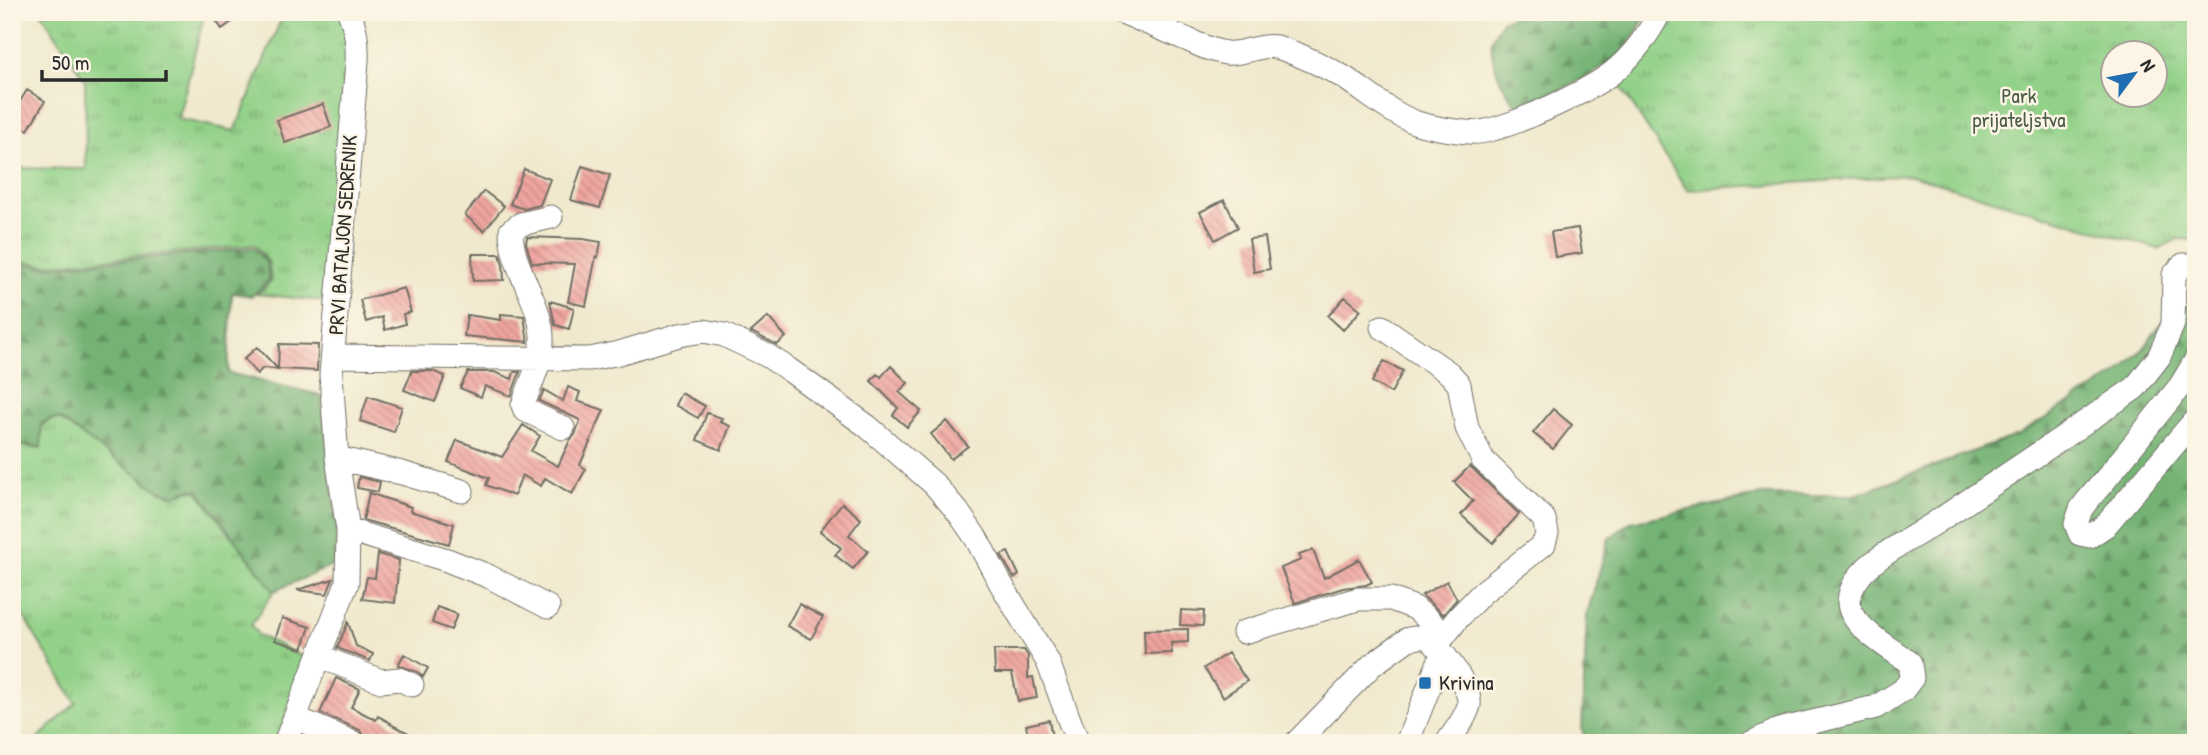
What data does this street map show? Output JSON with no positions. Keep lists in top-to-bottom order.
{
  "streets": {
    "street": ["PRVI BATALJON SEDRENIK"]
  },
  "parks": ["Park prijateljstva"],
  "places": {
    "transit": ["Krivina"]
  },
  "scale_bar": "50 m",
  "north": "top right"
}
